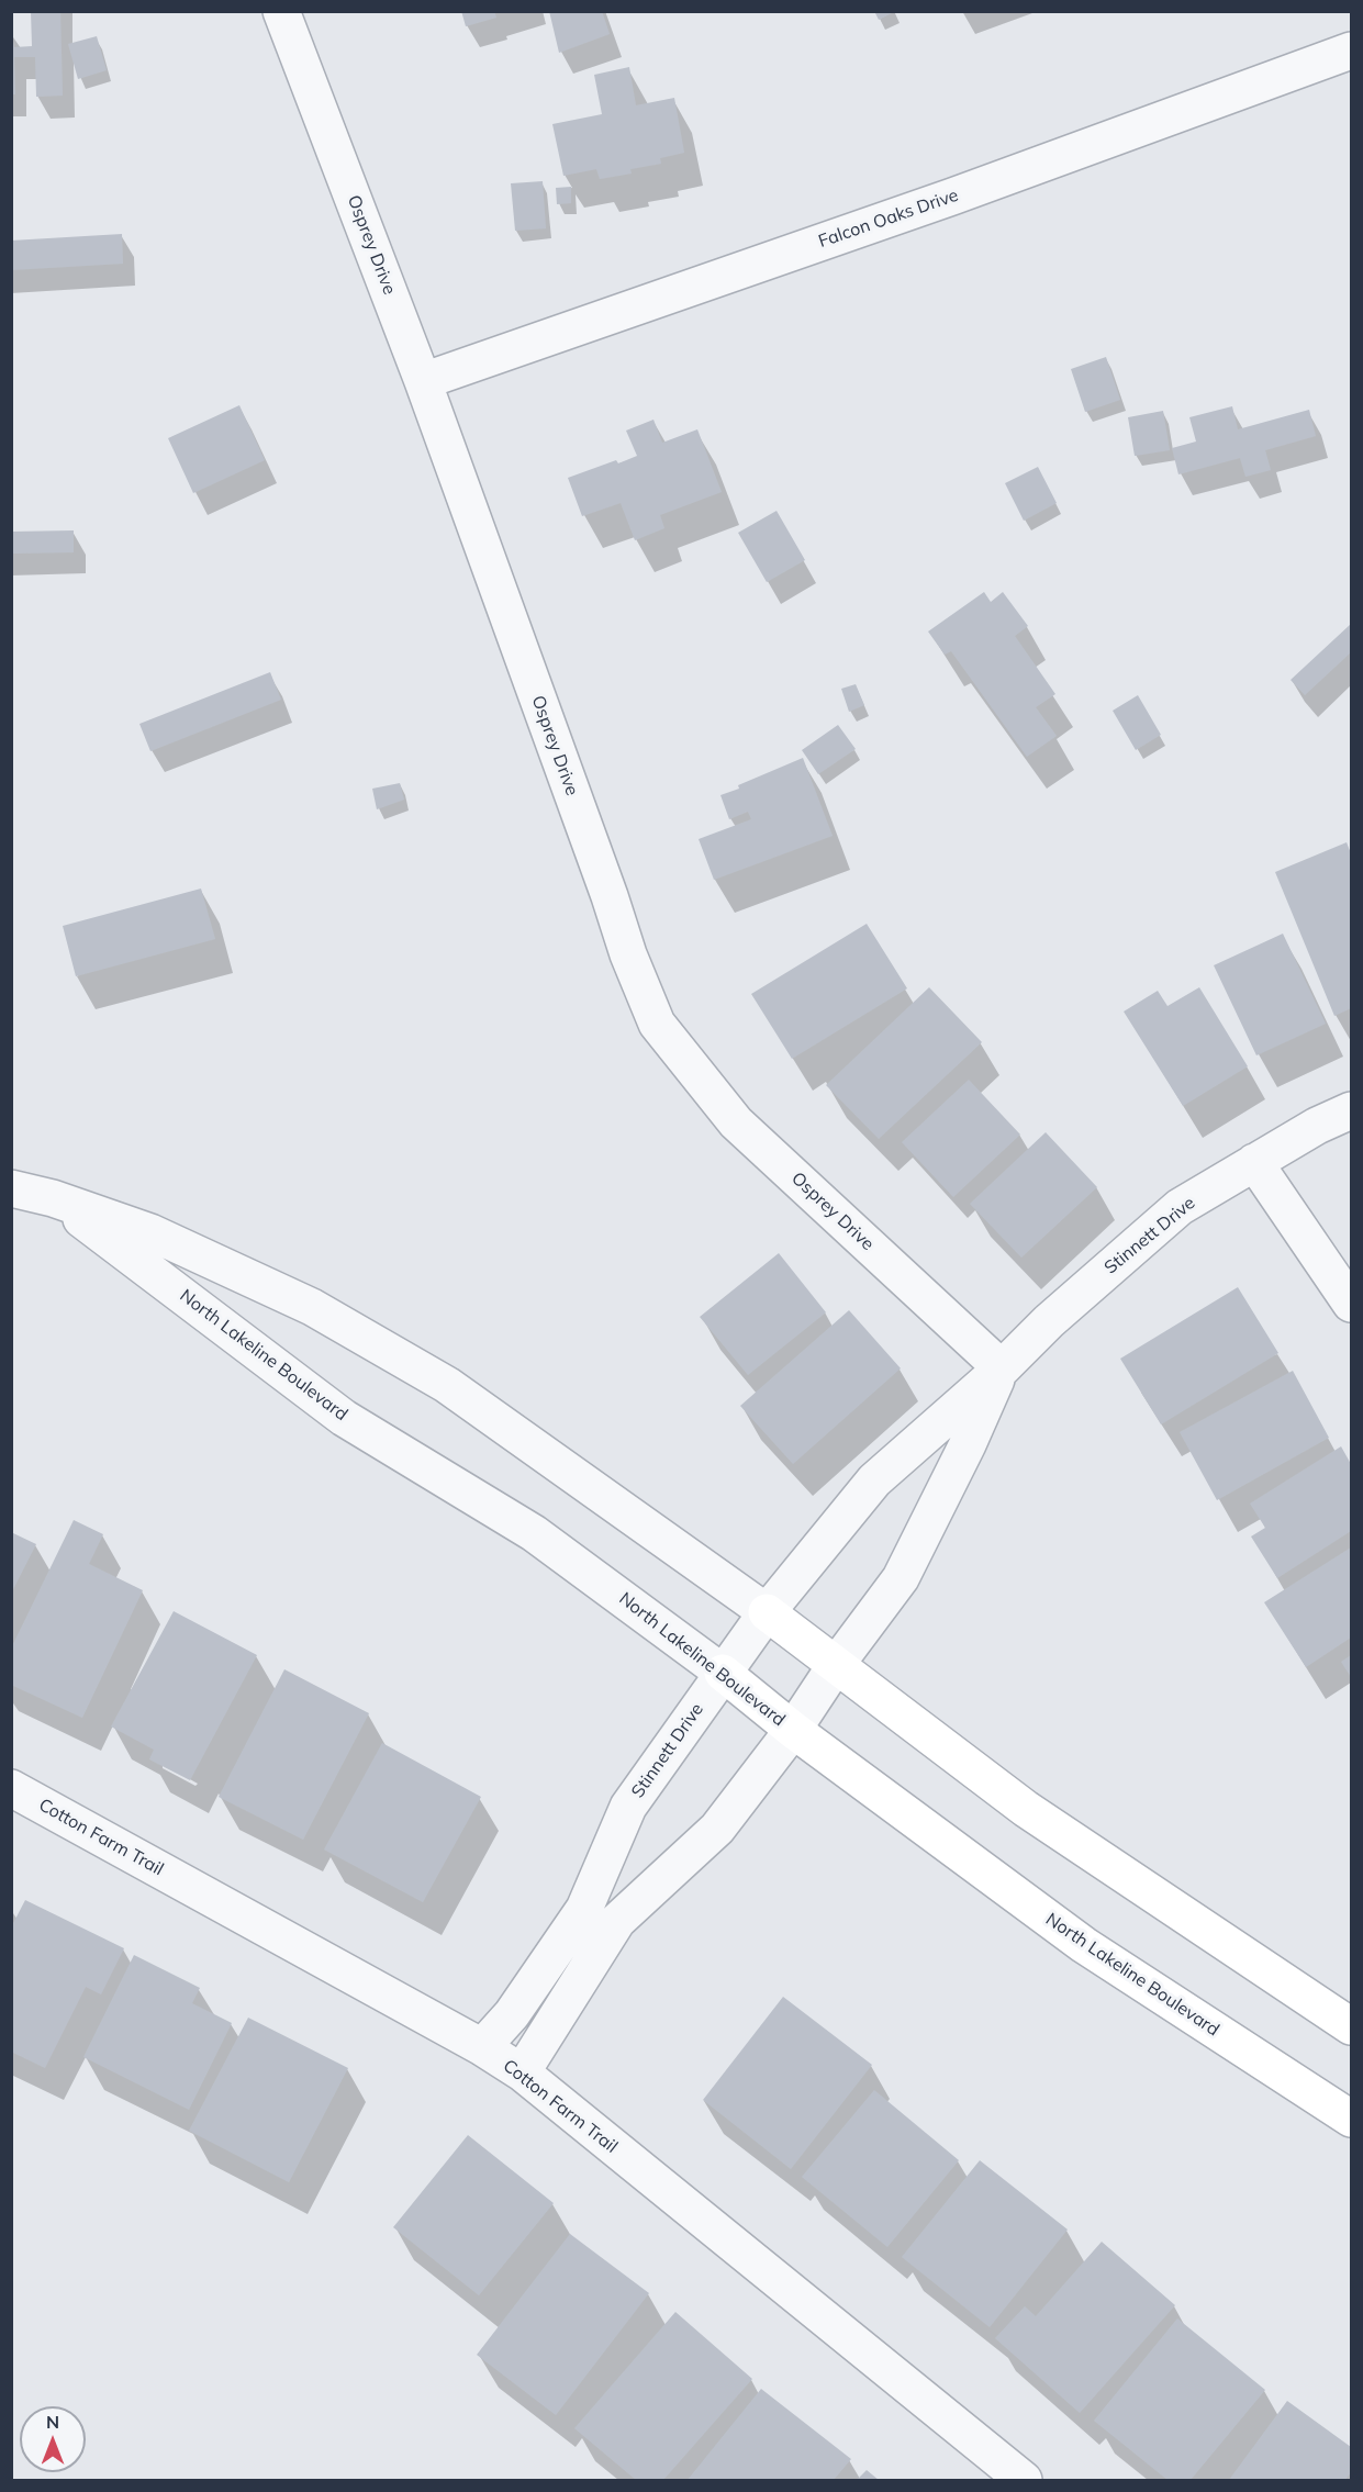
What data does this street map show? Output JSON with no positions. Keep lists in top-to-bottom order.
{
  "streets": {
    "main road": ["North Lakeline Boulevard"],
    "street": [
      "Falcon Oaks Drive",
      "Osprey Drive",
      "Stinnett Drive",
      "Cotton Farm Trail"
    ]
  },
  "crossings": [
    ["Falcon Oaks Drive", "Osprey Drive"],
    ["Osprey Drive", "Stinnett Drive"],
    ["Stinnett Drive", "North Lakeline Boulevard"],
    ["Stinnett Drive", "Cotton Farm Trail"]
  ],
  "north": "top"
}
